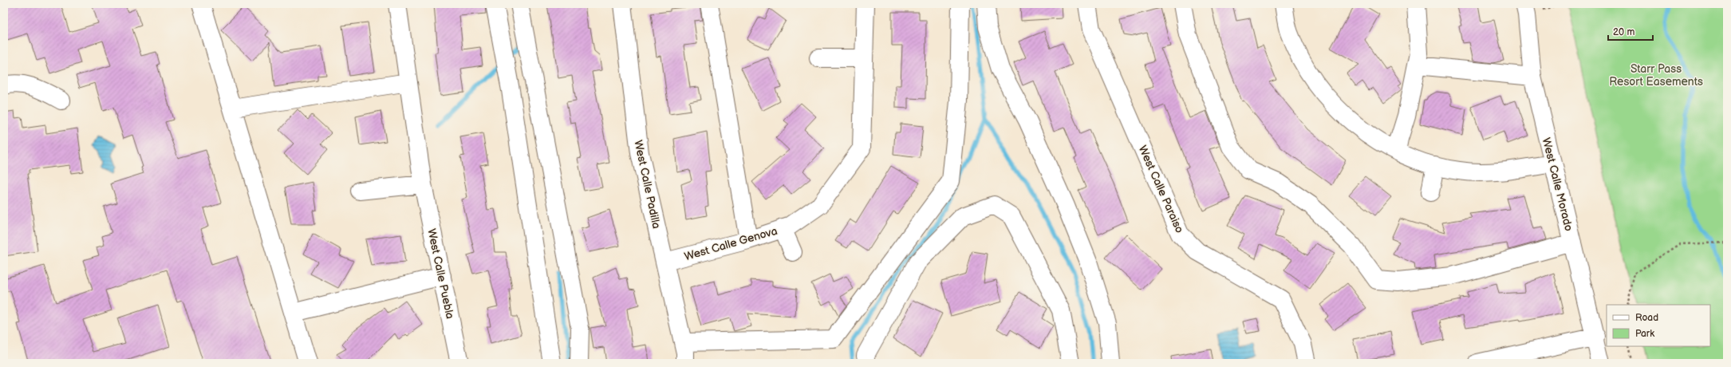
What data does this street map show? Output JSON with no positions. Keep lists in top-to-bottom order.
{
  "streets": {
    "street": [
      "West Calle Padilla",
      "West Calle Morado",
      "West Calle Paraiso",
      "West Calle Genova",
      "West Calle Puebla"
    ]
  },
  "crossings": [
    ["West Calle Padilla", "West Calle Genova"]
  ],
  "parks": ["Starr Pass Resort Easements"],
  "legend": ["Road", "Park"],
  "scale_bar": "20 m"
}
